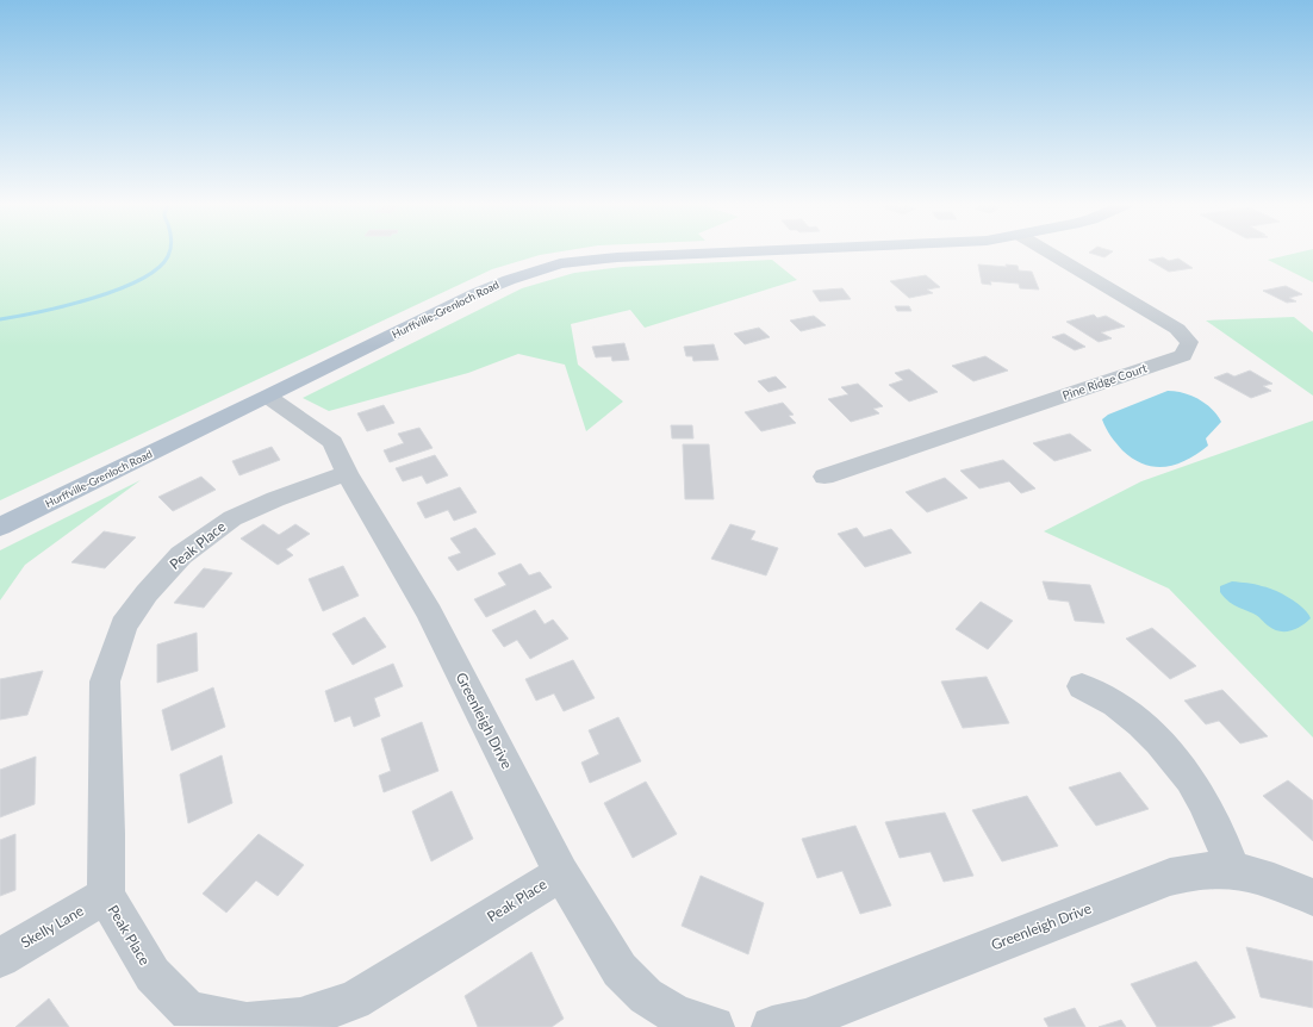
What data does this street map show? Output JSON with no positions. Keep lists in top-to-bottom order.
{
  "streets": {
    "main road": ["Hurffville-Grenloch Road"],
    "street": [
      "Pine Ridge Court",
      "Peak Place",
      "Greenleigh Drive",
      "Skelly Lane"
    ]
  },
  "crossings": [
    ["Hurffville-Grenloch Road", "Greenleigh Drive"],
    ["Peak Place", "Greenleigh Drive"],
    ["Peak Place", "Skelly Lane"]
  ]
}
